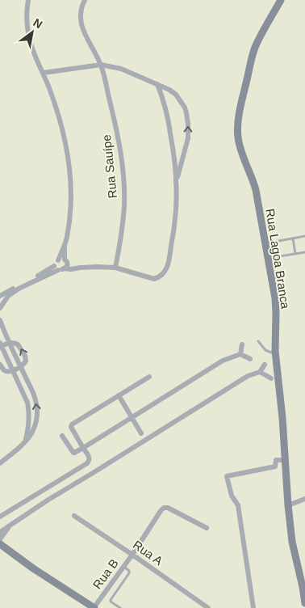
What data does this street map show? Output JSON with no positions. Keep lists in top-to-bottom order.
{
  "streets": {
    "street": [
      "Rua Sauípe",
      "Rua Lagoa Branca",
      "Rua A",
      "Rua B"
    ]
  },
  "crossings": [
    ["Rua A", "Rua B"]
  ],
  "north": "top right"
}
